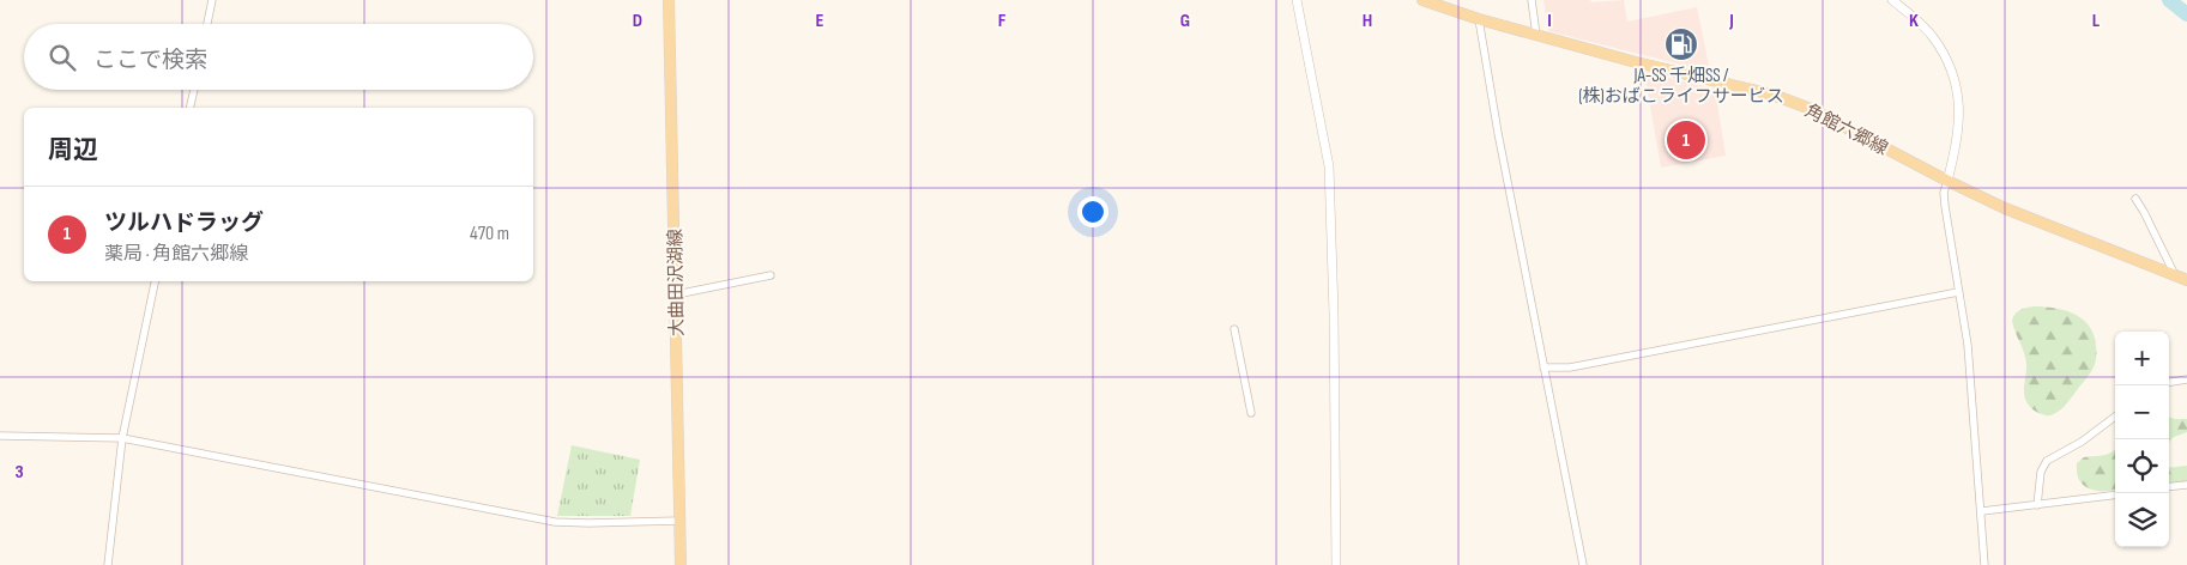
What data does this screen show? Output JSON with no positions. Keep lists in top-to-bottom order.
{
  "streets": {
    "main road": ["角館六郷線", "大曲田沢湖線"]
  },
  "places": {
    "fuel station": ["JA-SS 千畑SS / (株)おばこライフサービス"]
  },
  "page": {
    "search": "ここで検索",
    "heading": "周辺",
    "pins": "1",
    "list": [
      {
        "mark": "1",
        "name": "ツルハドラッグ",
        "note": "薬局 · 角館六郷線",
        "value": "470 m"
      }
    ],
    "map_buttons": ["+", "−"]
  },
  "grid": {
    "columns": [
      "D",
      "E",
      "F",
      "G",
      "H",
      "I",
      "J",
      "K",
      "L"
    ],
    "rows": ["3"]
  }
}
